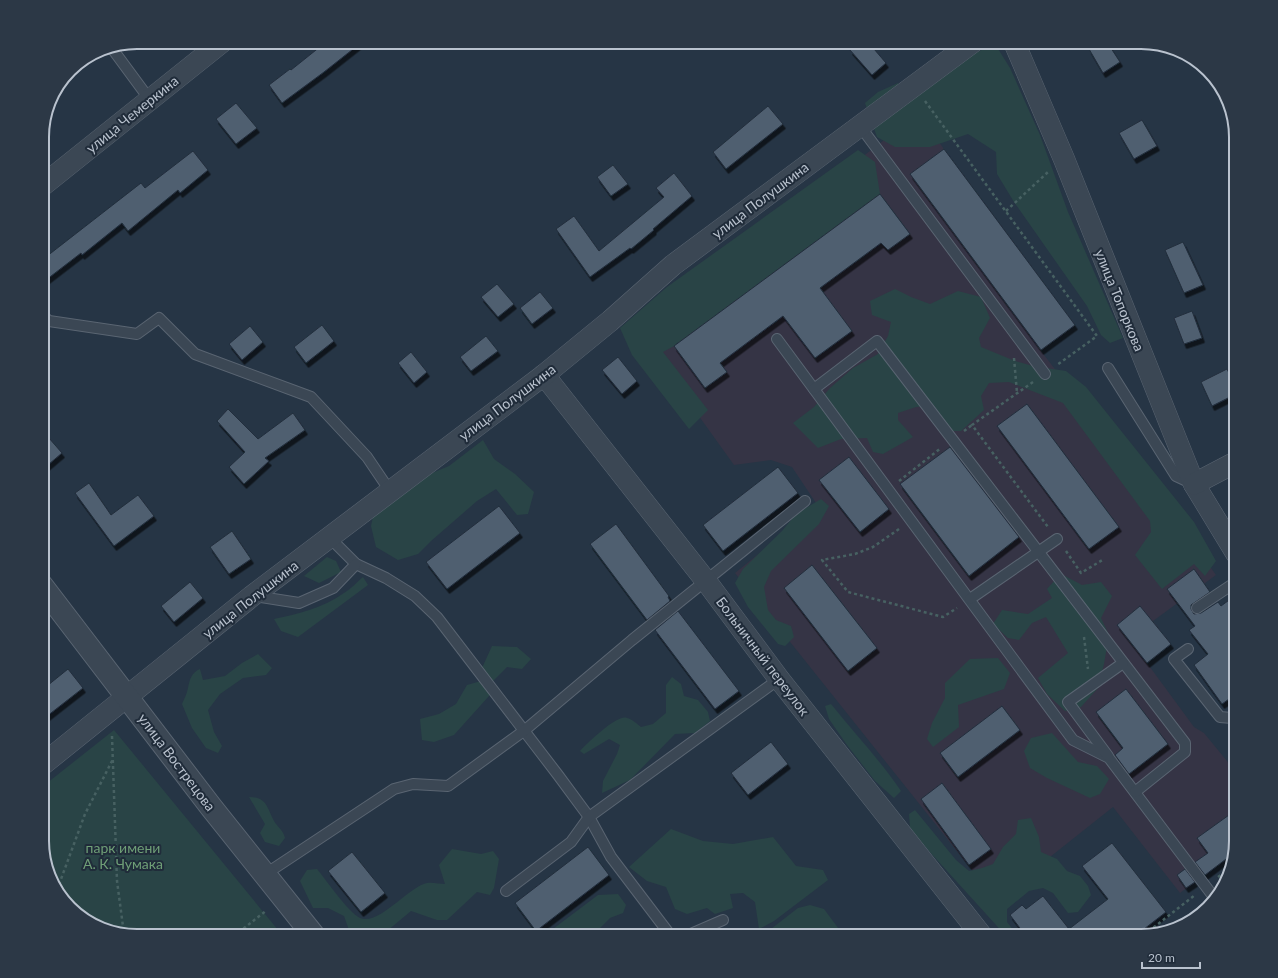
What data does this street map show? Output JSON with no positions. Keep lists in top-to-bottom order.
{
  "streets": {
    "street": [
      "улица Чемеркина",
      "улица Полушкина",
      "улица Топоркова",
      "Больничный переулок",
      "улица Вострецова"
    ]
  },
  "crossings": [
    ["улица Полушкина", "Больничный переулок"],
    ["улица Полушкина", "улица Вострецова"]
  ],
  "parks": ["парк имени А. К. Чумака"],
  "scale_bar": "20 m"
}
